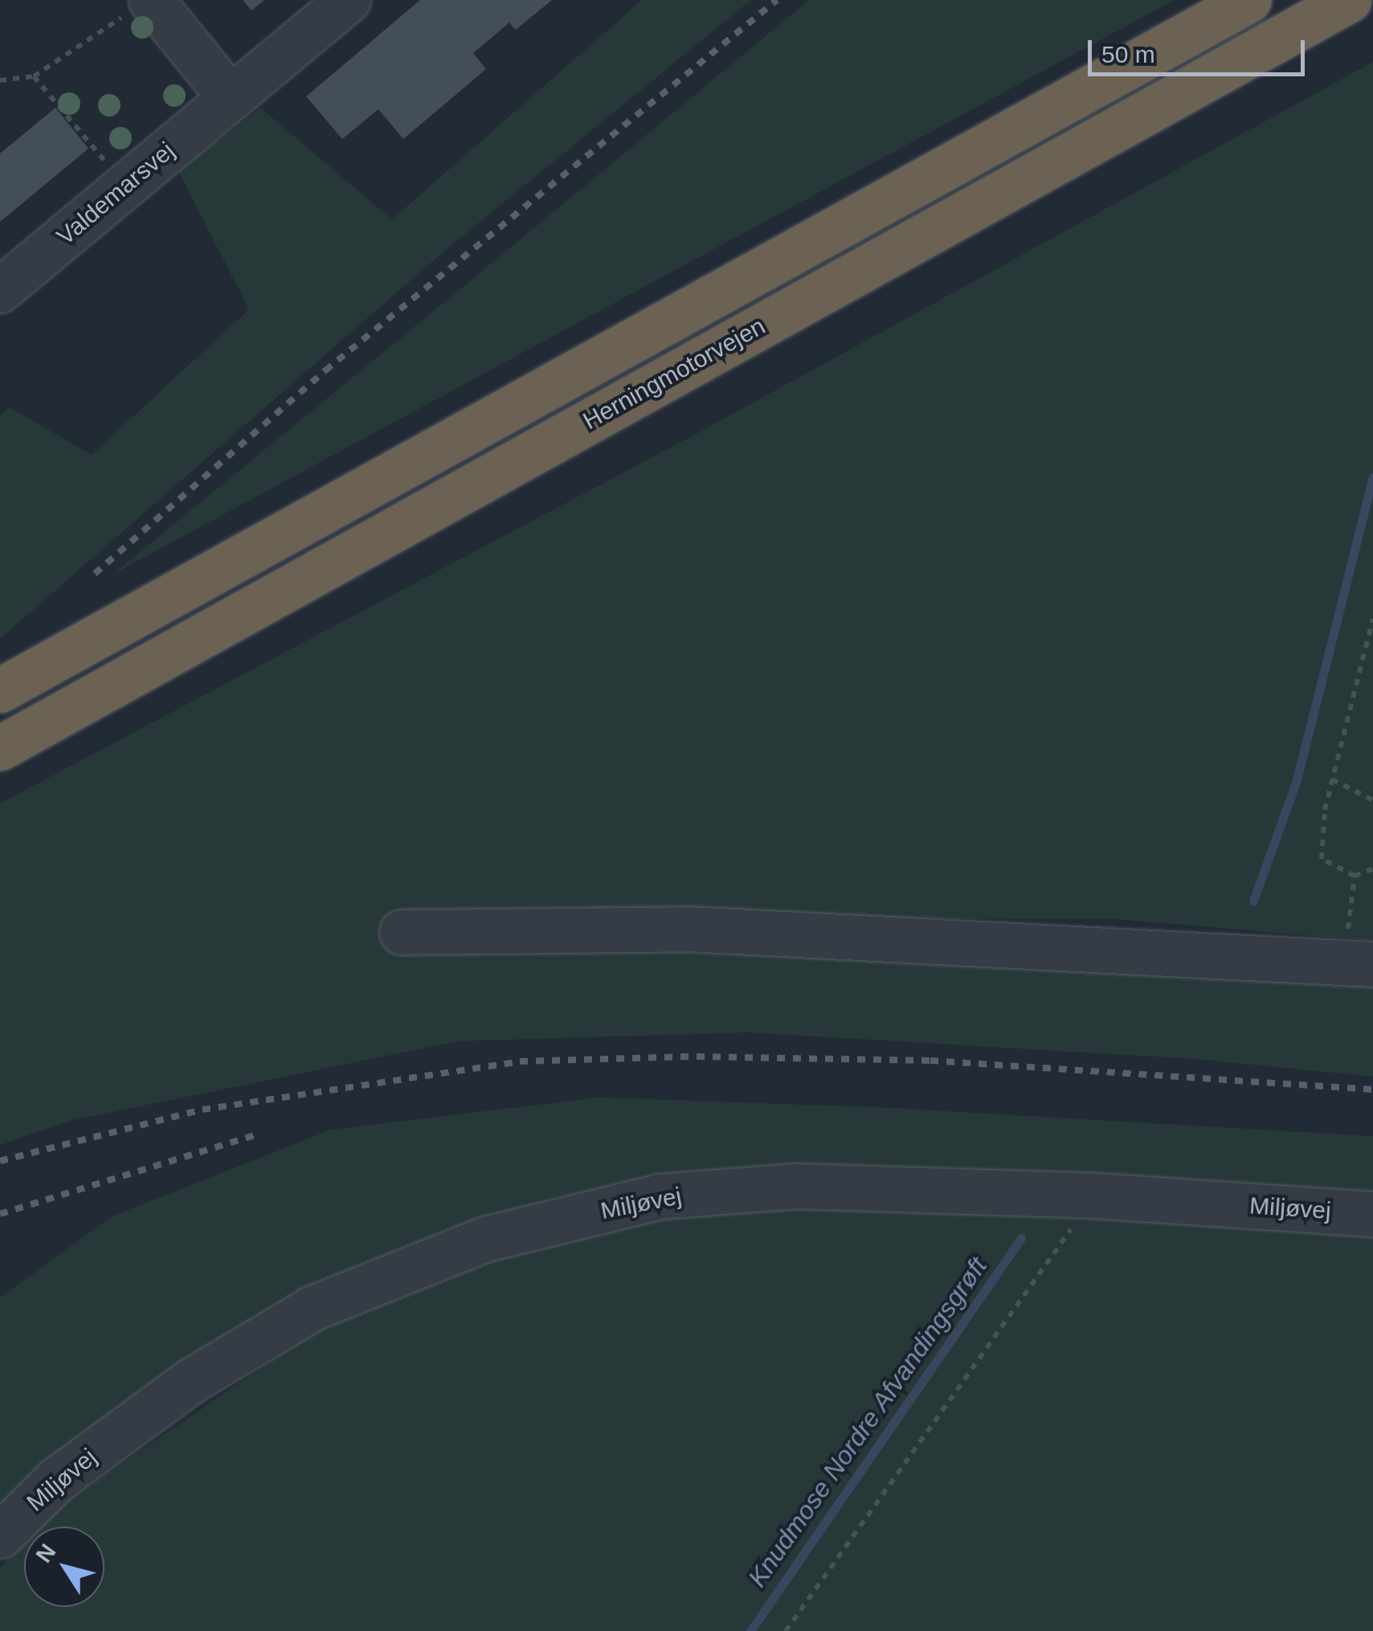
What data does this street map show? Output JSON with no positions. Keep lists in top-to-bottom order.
{
  "streets": {
    "highway": ["Herningmotorvejen"],
    "street": ["Valdemarsvej", "Miljøvej"]
  },
  "water": ["Knudmose Nordre Afvandingsgrøft"],
  "scale_bar": "50 m",
  "north": "top left"
}
